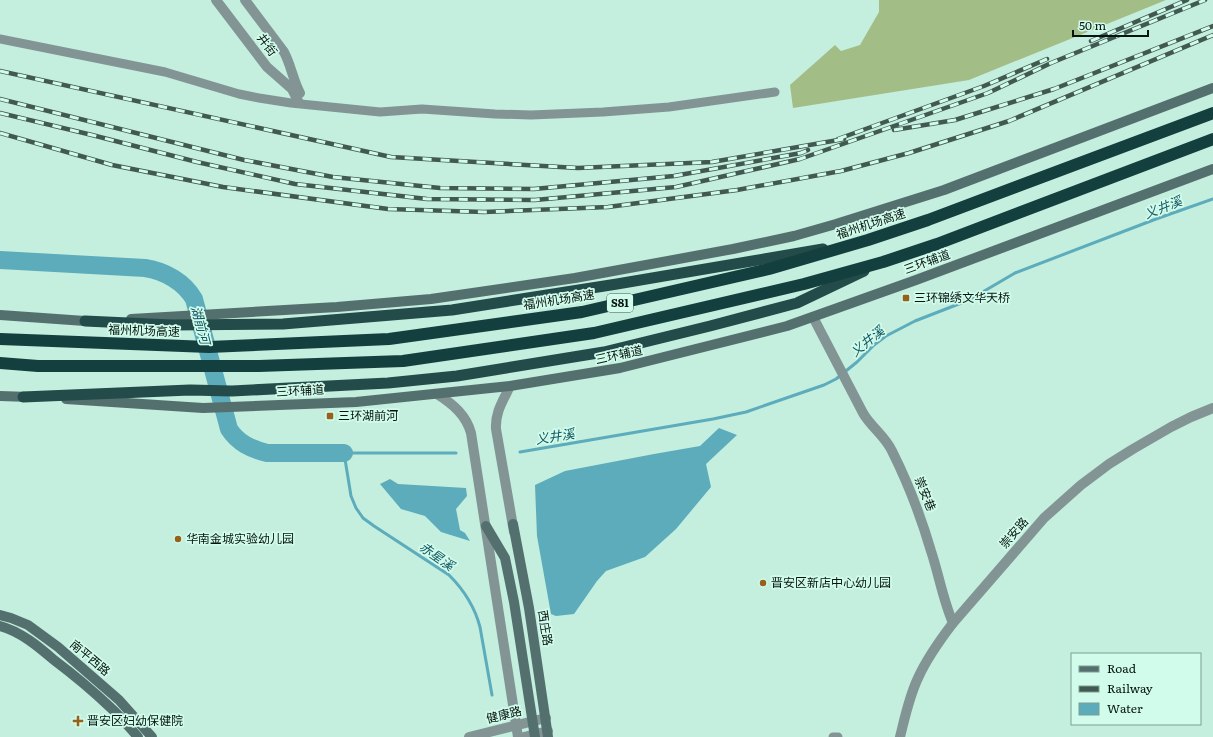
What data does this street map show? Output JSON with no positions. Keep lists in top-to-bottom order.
{
  "streets": {
    "highway": ["福州机场高速", "S81"],
    "main road": ["三环辅道", "西庄路", "南平西路"],
    "street": [
      "井街",
      "崇安巷",
      "崇安路",
      "健康路"
    ]
  },
  "crossings": [
    ["三环辅道", "崇安巷"],
    ["崇安巷", "崇安路"]
  ],
  "water": ["义井溪", "湖前河", "赤星溪"],
  "places": {
    "transit": ["三环锦绣文华天桥", "三环湖前河"],
    "other": ["华南金城实验幼儿园", "晋安区新店中心幼儿园"],
    "health": ["晋安区妇幼保健院"]
  },
  "legend": ["Road", "Railway", "Water"],
  "scale_bar": "50 m"
}
